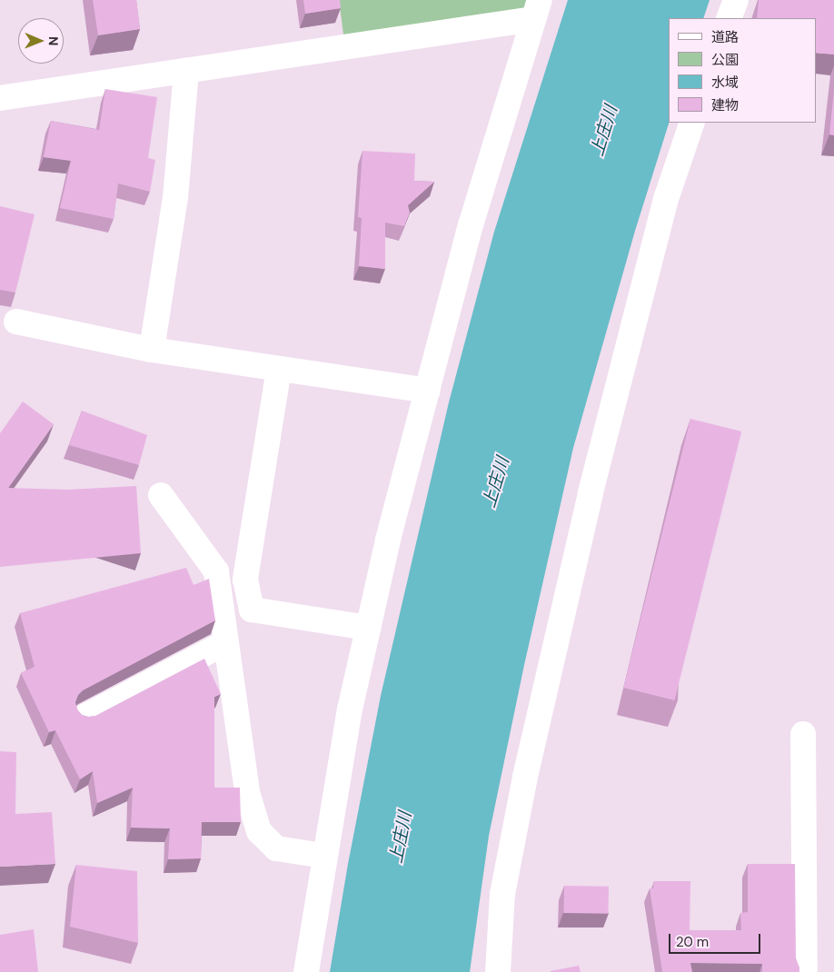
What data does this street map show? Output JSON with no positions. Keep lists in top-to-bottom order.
{
  "water": ["上庄川"],
  "legend": [
    "道路",
    "公園",
    "水域",
    "建物"
  ],
  "scale_bar": "20 m",
  "north": "right"
}
